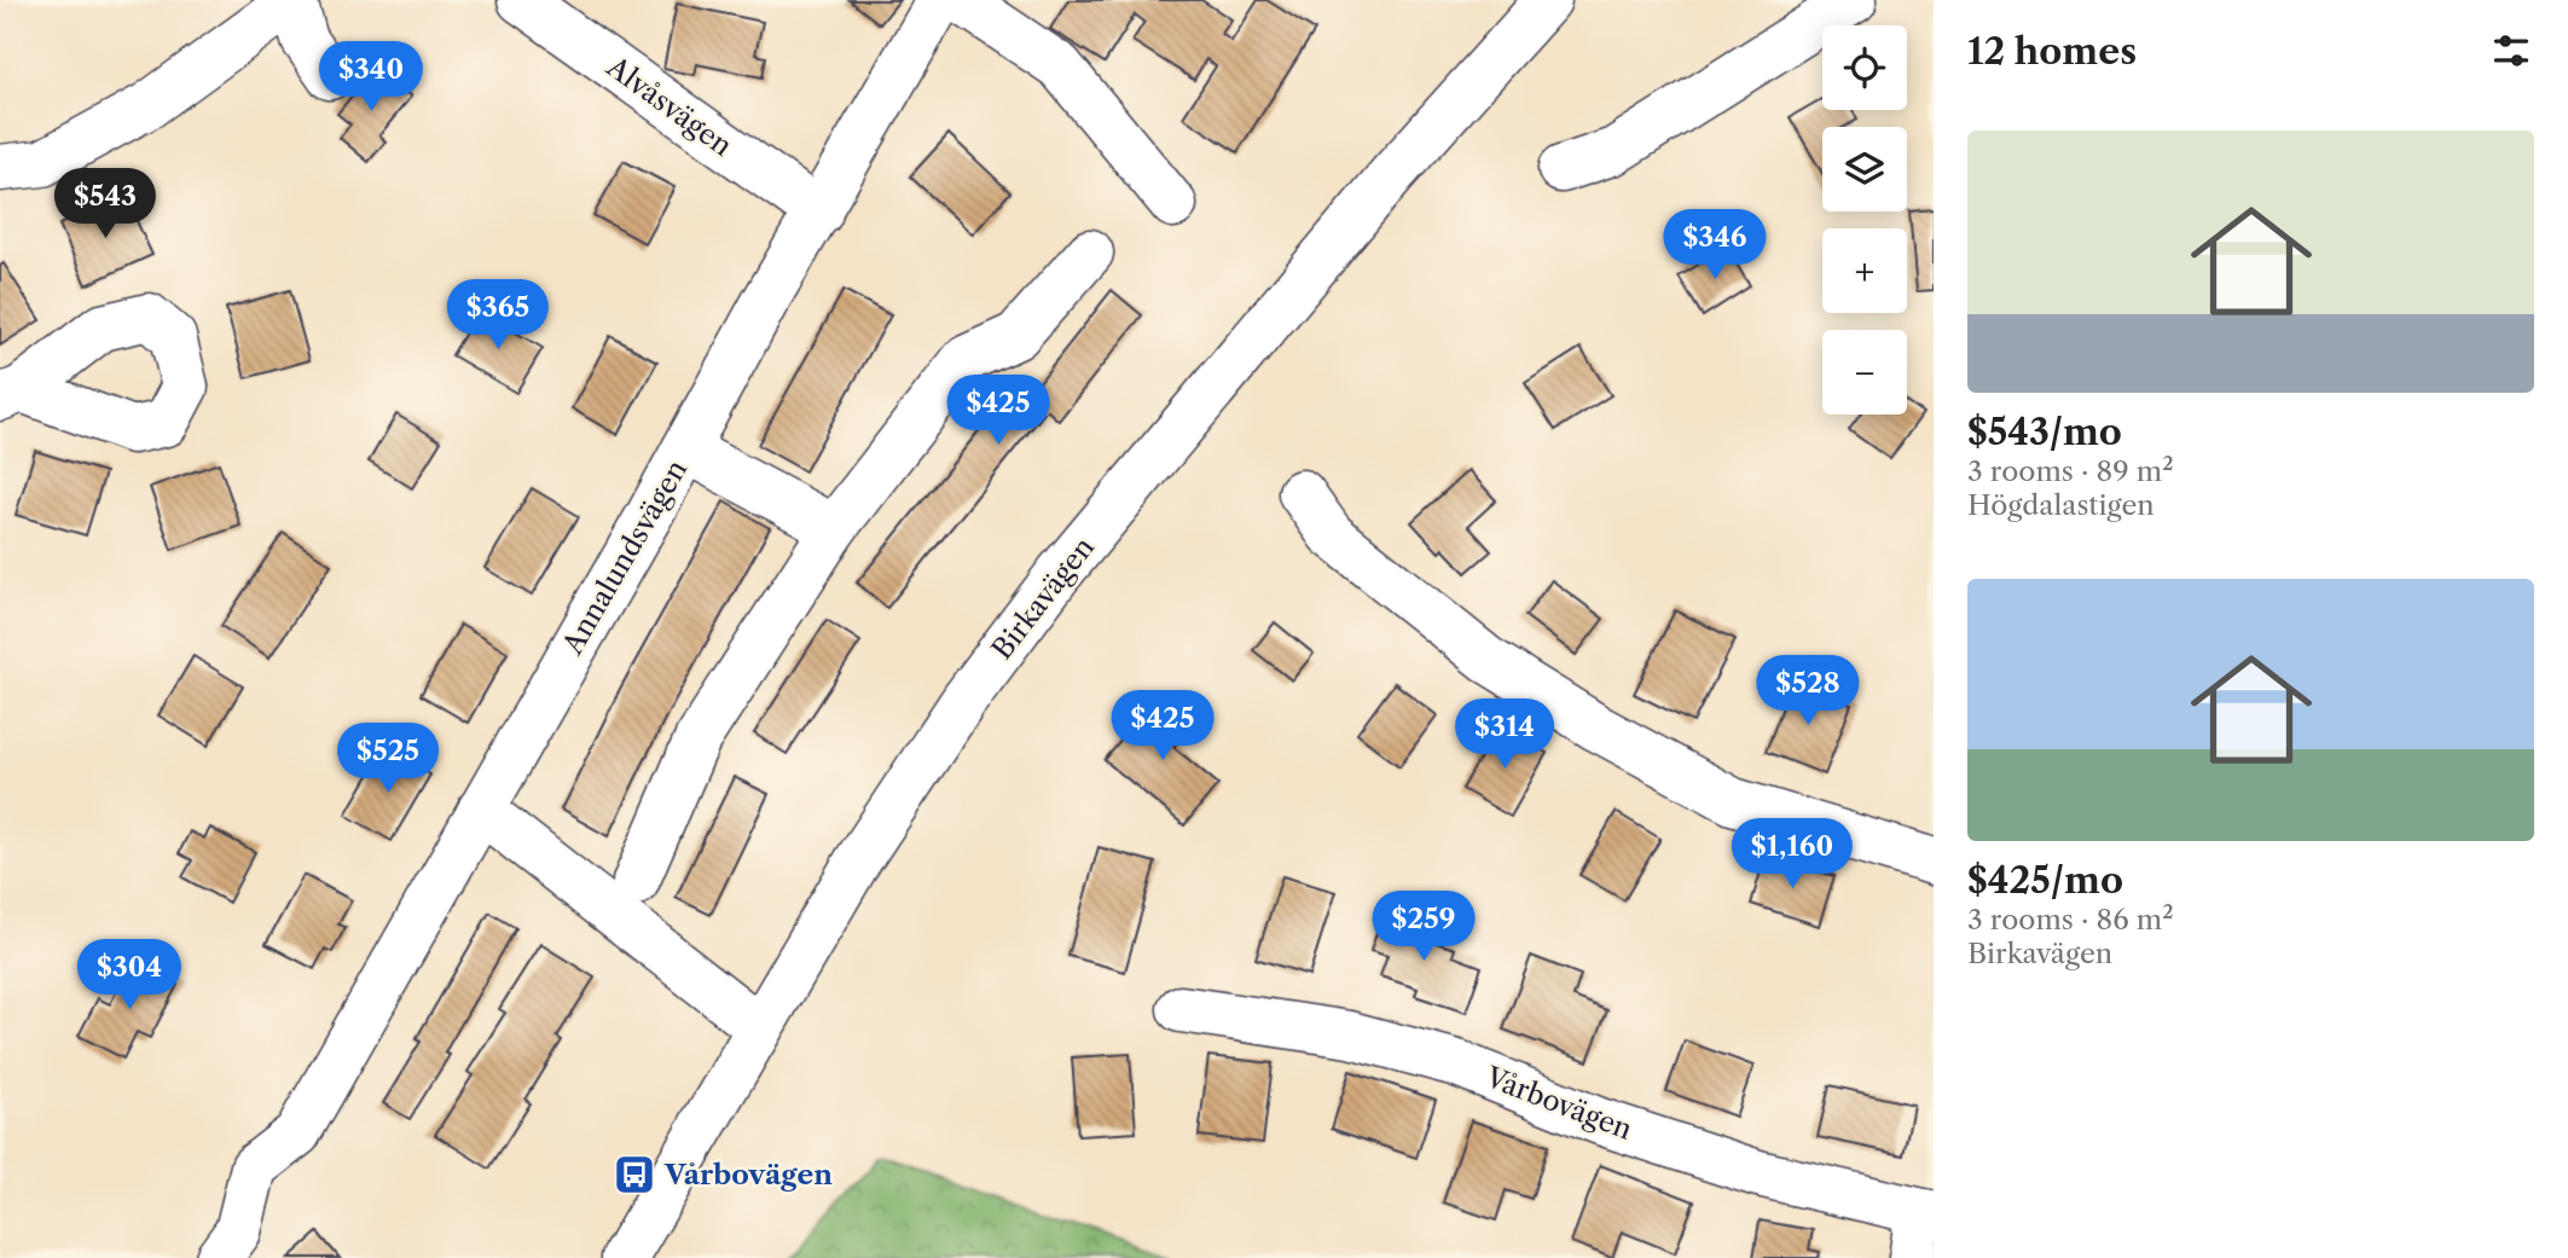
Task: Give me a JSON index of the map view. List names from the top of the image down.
{
  "streets": {
    "street": [
      "Alvåsvägen",
      "Annalundsvägen",
      "Birkavägen",
      "Vårbovägen"
    ]
  },
  "crossings": [
    ["Alvåsvägen", "Annalundsvägen"]
  ],
  "places": {
    "bus stop": ["Vårbovägen"]
  },
  "page": {
    "heading": "12 homes",
    "map_buttons": ["+", "−"],
    "price": [
      "$340",
      "$543",
      "$346",
      "$365",
      "$425",
      "$528",
      "$425",
      "$314",
      "$525",
      "$1,160",
      "$259",
      "$304"
    ],
    "list": [
      {
        "name": "$543/mo",
        "note": "3 rooms · 89 m² · Högdalastigen"
      },
      {
        "name": "$425/mo",
        "note": "3 rooms · 86 m² · Birkavägen"
      }
    ]
  }
}
